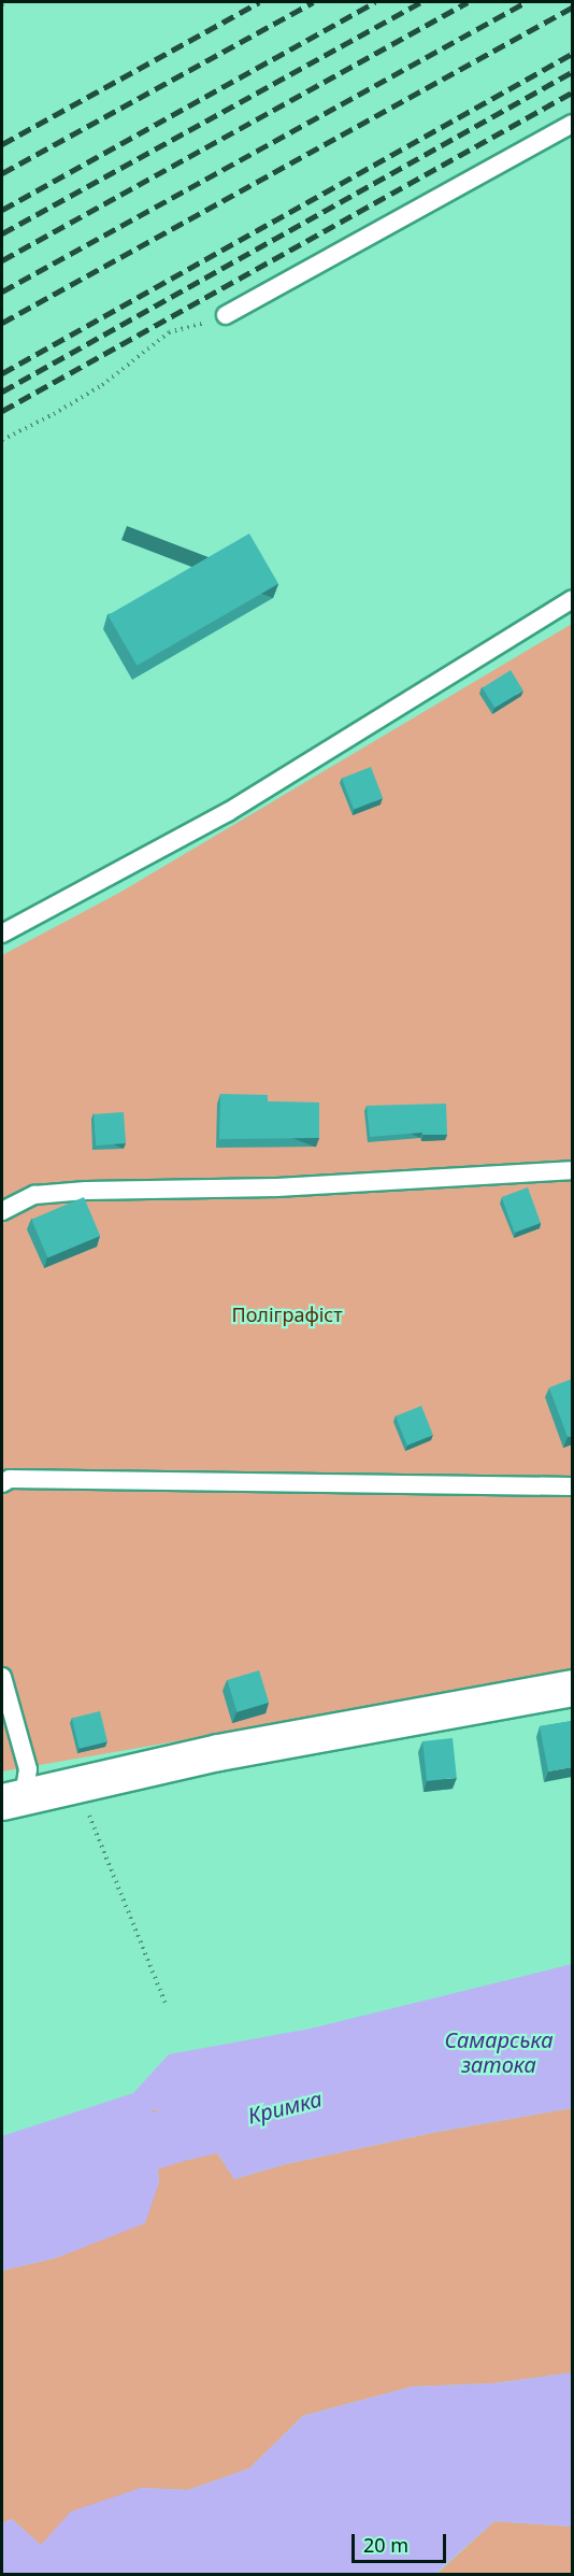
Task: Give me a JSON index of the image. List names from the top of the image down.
{
  "water": ["Самарська затока", "Кримка"],
  "parks": ["Поліграфіст"],
  "scale_bar": "20 m"
}
